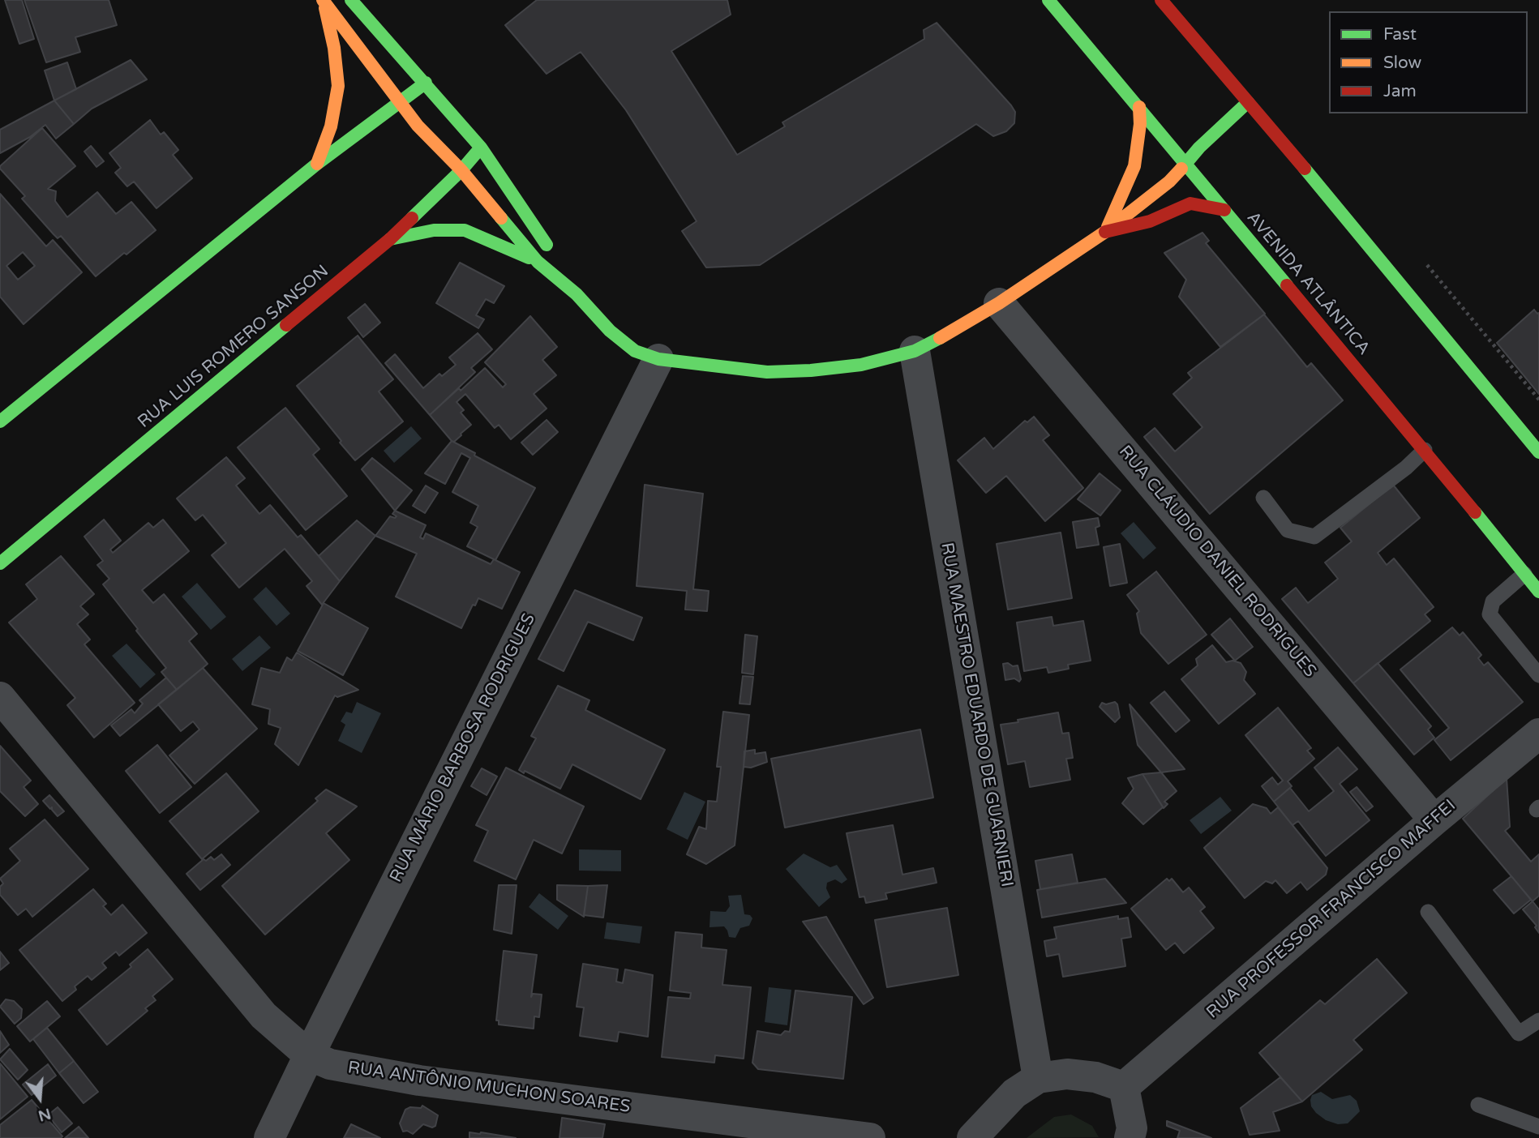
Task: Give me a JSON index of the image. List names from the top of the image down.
{
  "streets": {
    "main road": ["AVENIDA ATLÂNTICA", "RUA LUIS ROMERO SANSON"],
    "street": [
      "RUA CLÁUDIO DANIEL RODRIGUES",
      "RUA MAESTRO EDUARDO DE GUARNIERI",
      "RUA MÁRIO BARBOSA RODRIGUES",
      "RUA PROFESSOR FRANCISCO MAFFEI",
      "RUA ANTÔNIO MUCHON SOARES"
    ]
  },
  "crossings": [
    ["RUA CLÁUDIO DANIEL RODRIGUES", "RUA PROFESSOR FRANCISCO MAFFEI"],
    ["RUA MÁRIO BARBOSA RODRIGUES", "RUA ANTÔNIO MUCHON SOARES"]
  ],
  "legend": ["Fast", "Slow", "Jam"],
  "north": "bottom"
}
